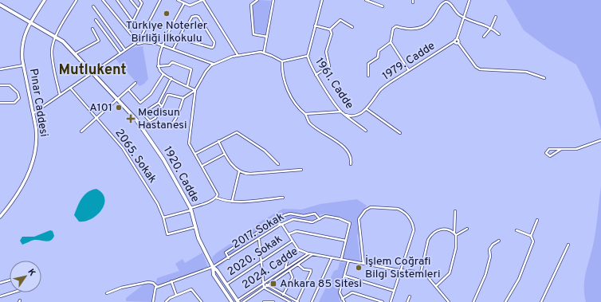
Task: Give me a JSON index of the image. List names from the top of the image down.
{
  "streets": {
    "main road": ["1920. Cadde"],
    "street": [
      "1979. Cadde",
      "1961. Cadde",
      "Pınar Caddesi",
      "2065. Sokak",
      "2017. Sokak",
      "2020. Sokak",
      "2024. Cadde"
    ]
  },
  "crossings": [
    ["Pınar Caddesi", "1920. Cadde"],
    ["2065. Sokak", "1920. Cadde"],
    ["1920. Cadde", "2017. Sokak"],
    ["1920. Cadde", "2020. Sokak"],
    ["1920. Cadde", "2024. Cadde"],
    ["2017. Sokak", "2024. Cadde"]
  ],
  "districts": ["Mutlukent"],
  "places": {
    "other": ["Türkiye Noterler Birliği İlkokulu", "A101", "İşlem Coğrafi Bilgi Sistemleri"],
    "health": ["Medisun Hastanesi"],
    "transit": ["Ankara 85 Sitesi"]
  },
  "north": "top right"
}
